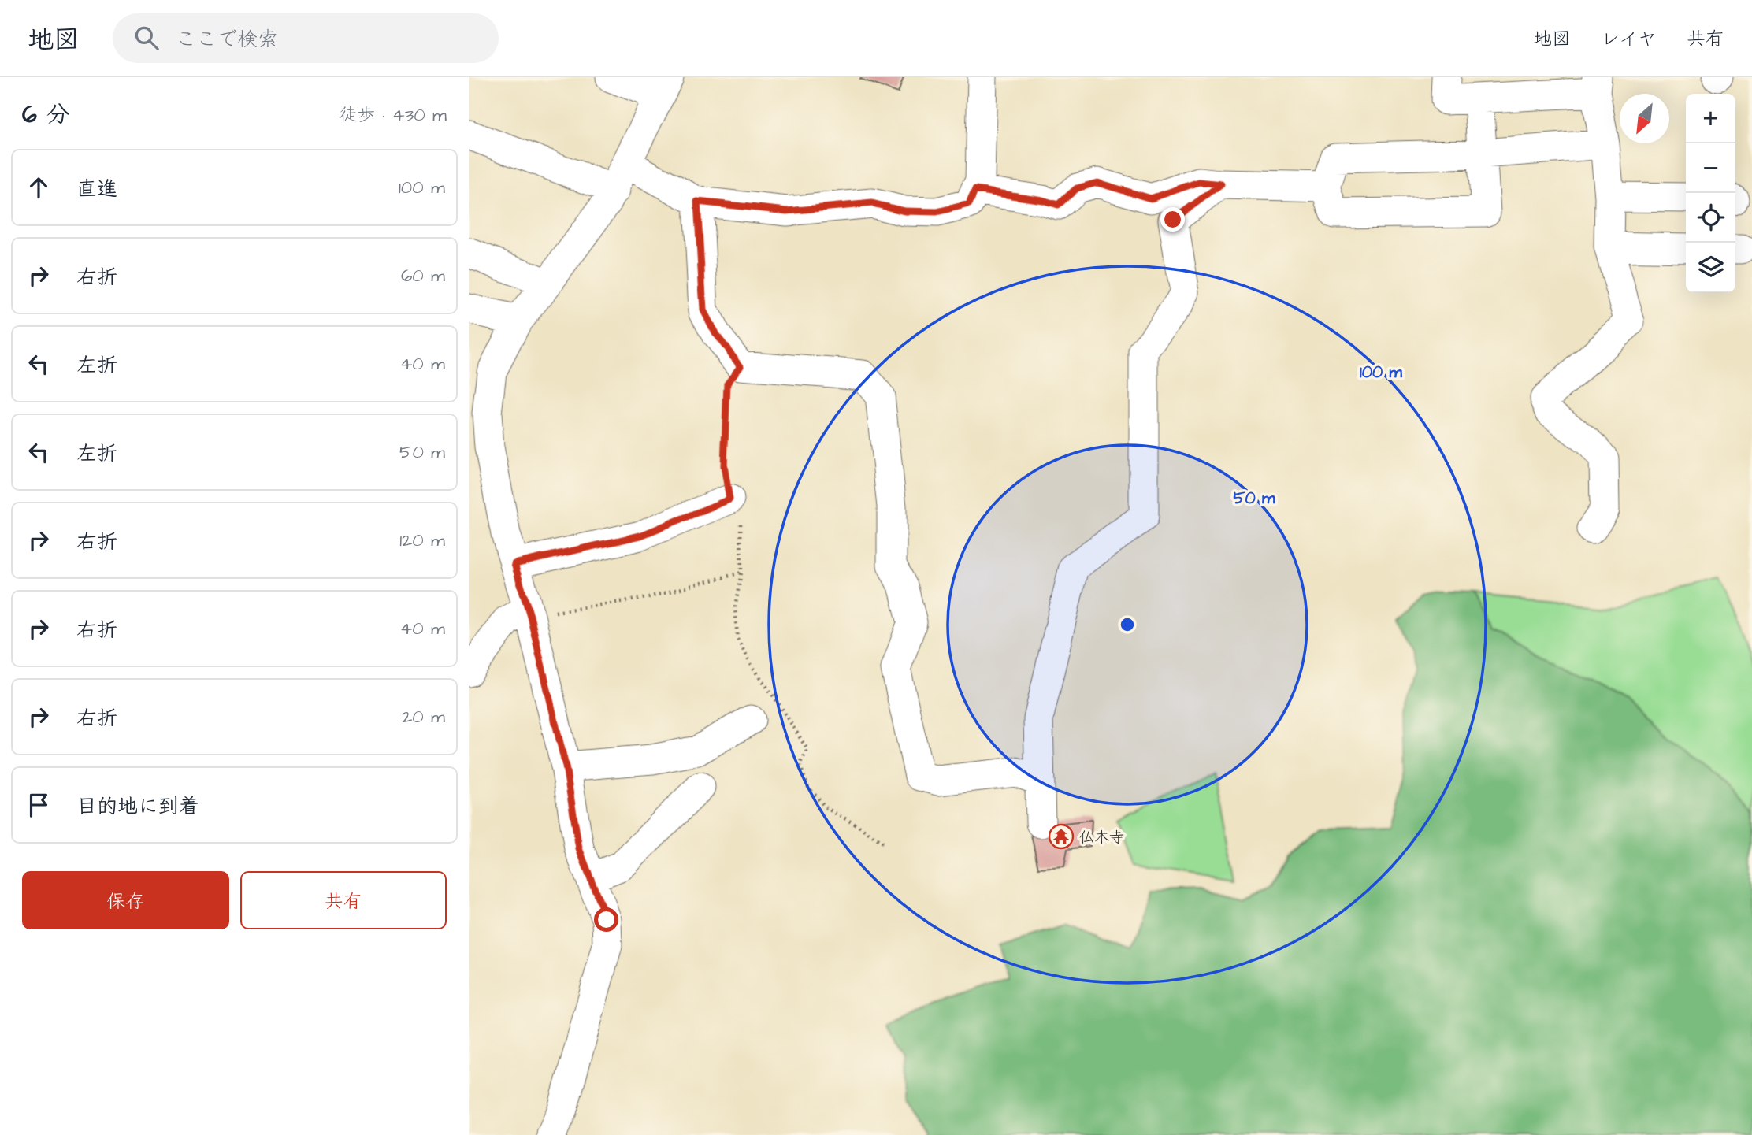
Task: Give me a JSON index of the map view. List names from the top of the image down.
{
  "places": {
    "temple": ["仏木寺"]
  },
  "north": "bottom left",
  "page": {
    "header": "地図",
    "search": "ここで検索",
    "nav": ["地図", "レイヤ", "共有"],
    "heading": ["6 分", "徒歩 · 430 m"],
    "map_buttons": ["+", "−"],
    "list": [
      ["直進", "100 m"],
      ["右折", "60 m"],
      ["左折", "40 m"],
      ["左折", "50 m"],
      ["右折", "120 m"],
      ["右折", "40 m"],
      ["右折", "20 m"],
      "目的地に到着"
    ],
    "buttons": ["保存", "共有"]
  },
  "rings": ["100 m", "50 m"]
}
